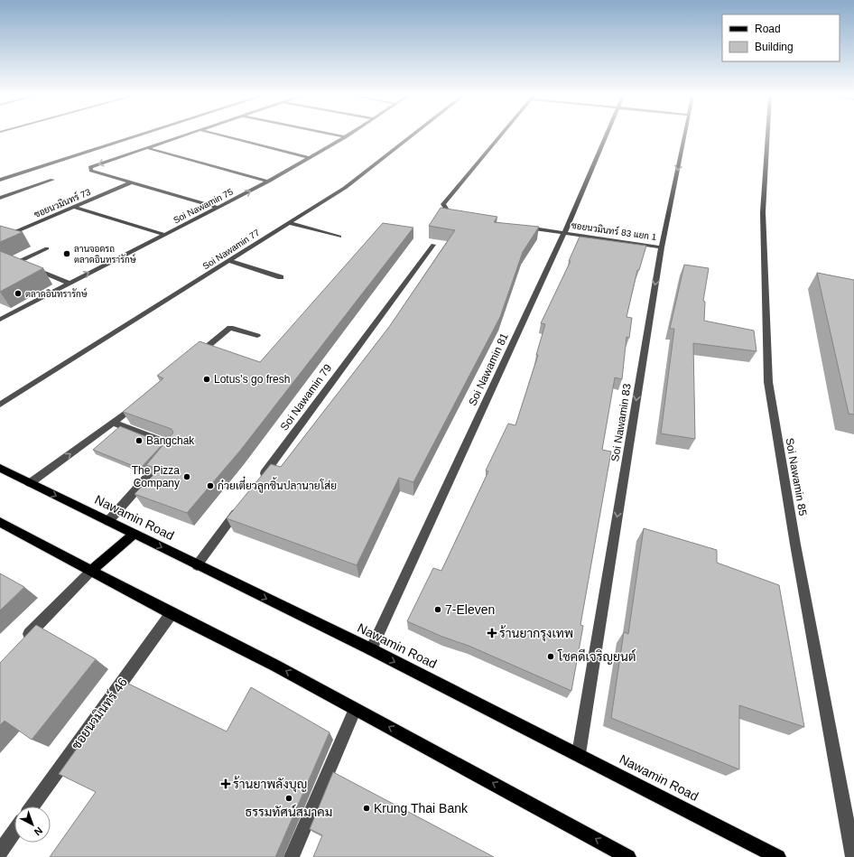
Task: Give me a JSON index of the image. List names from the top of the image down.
{
  "streets": {
    "main road": ["Nawamin Road"],
    "street": [
      "ซอยนวมินทร์ 73",
      "Soi Nawamin 75",
      "ซอยนวมินทร์ 83 แยก 1",
      "Soi Nawamin 77",
      "Soi Nawamin 81",
      "Soi Nawamin 79",
      "Soi Nawamin 83",
      "Soi Nawamin 85",
      "ซอยนวมินทร์ 46"
    ]
  },
  "crossings": [
    ["ซอยนวมินทร์ 83 แยก 1", "Soi Nawamin 81"],
    ["ซอยนวมินทร์ 83 แยก 1", "Soi Nawamin 83"],
    ["Soi Nawamin 81", "Nawamin Road"],
    ["Soi Nawamin 83", "Nawamin Road"]
  ],
  "one_way": ["Soi Nawamin 75", "Soi Nawamin 83"],
  "places": {
    "other": [
      "ลานจอดรถ ตลาดอินทรารักษ์",
      "ตลาดอินทรารักษ์",
      "Lotus's go fresh",
      "Bangchak",
      "The Pizza Company",
      "ก๋วยเตี๋ยวลูกชิ้นปลานายโส่ย",
      "7-Eleven",
      "โชคดีเจริญยนต์",
      "ธรรมทัศน์สมาคม",
      "Krung Thai Bank"
    ],
    "health": ["ร้านยากรุงเทพ", "ร้านยาพลังบุญ"]
  },
  "legend": ["Road", "Building"],
  "north": "bottom right"
}
